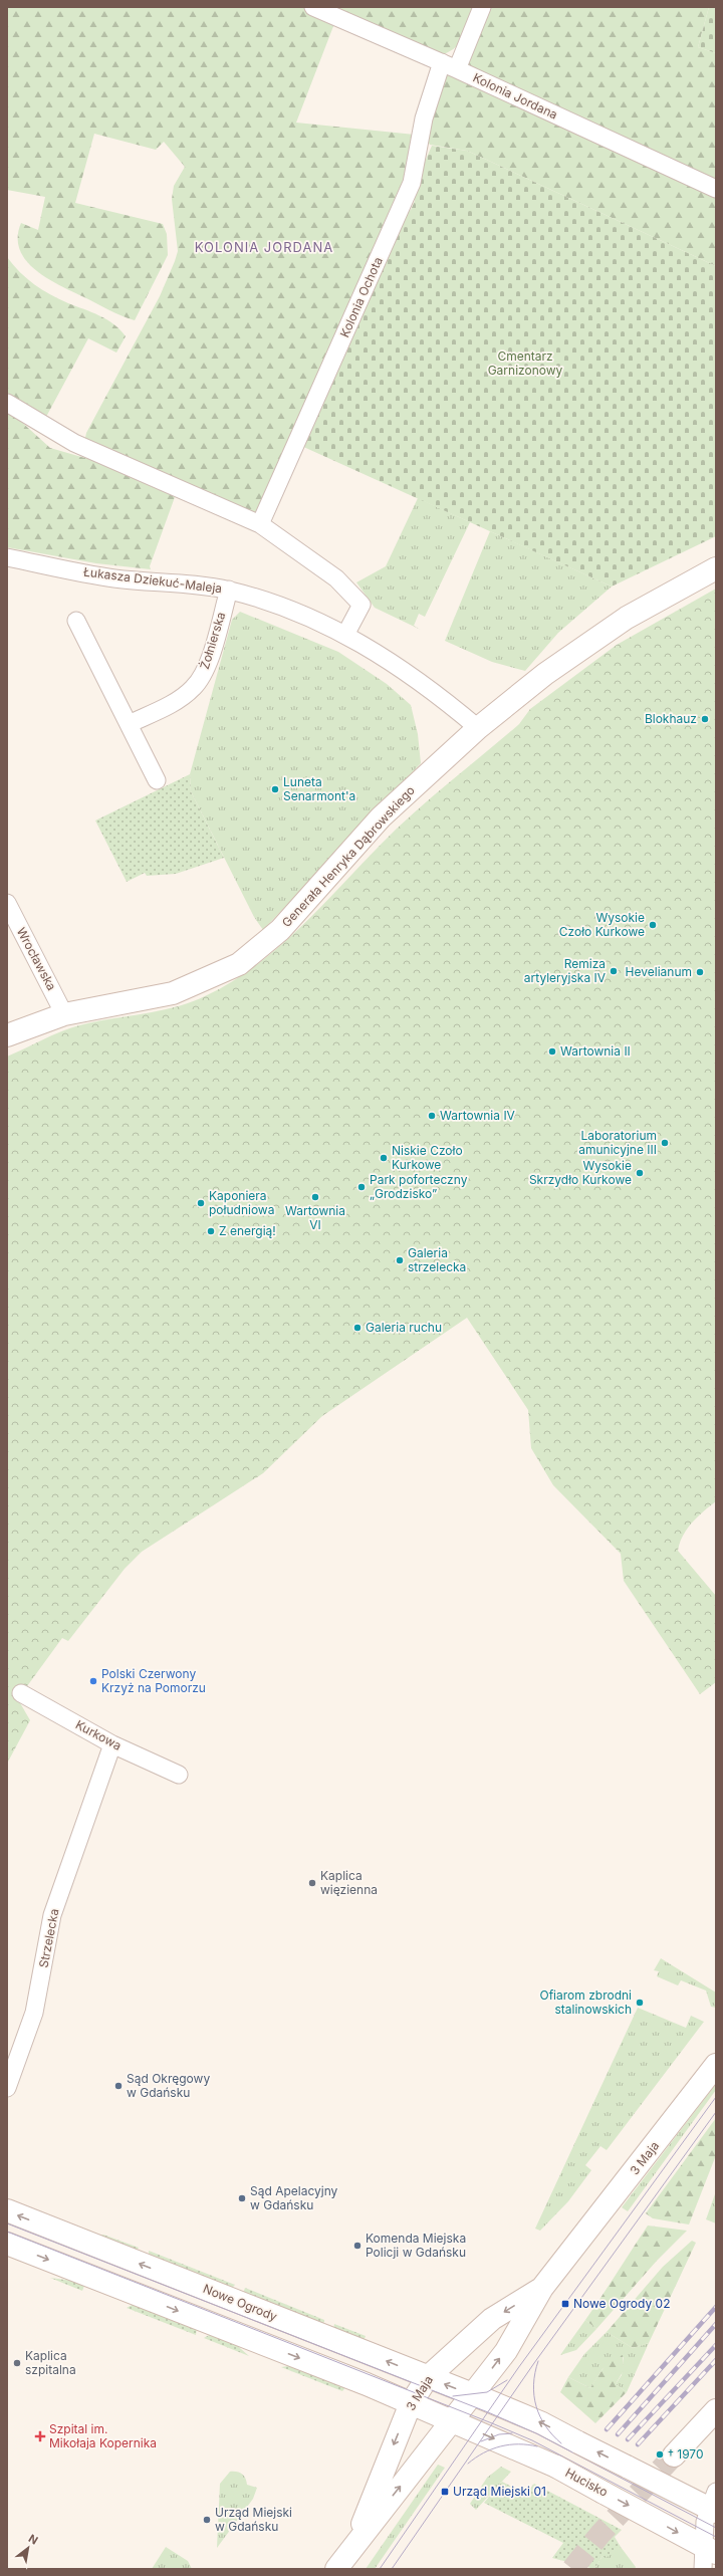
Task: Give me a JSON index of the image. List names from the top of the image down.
{
  "streets": {
    "main road": [
      "Generała Henryka Dąbrowskiego",
      "3 Maja",
      "Nowe Ogrody",
      "Hucisko"
    ],
    "street": [
      "Kolonia Jordana",
      "Kolonia Ochota",
      "Łukasza Dziekuć-Maleja",
      "Żołnierska",
      "Wrocławska",
      "Kurkowa",
      "Strzelecka"
    ]
  },
  "crossings": [
    ["Kolonia Jordana", "Kolonia Ochota"],
    ["Łukasza Dziekuć-Maleja", "Żołnierska"],
    ["Łukasza Dziekuć-Maleja", "Generała Henryka Dąbrowskiego"],
    ["Generała Henryka Dąbrowskiego", "Wrocławska"],
    ["Kurkowa", "Strzelecka"],
    ["3 Maja", "Nowe Ogrody"],
    ["3 Maja", "Hucisko"]
  ],
  "districts": ["KOLONIA JORDANA"],
  "parks": ["Cmentarz Garnizonowy"],
  "places": {
    "other": [
      "Blokhauz",
      "Luneta Senarmont'a",
      "Wysokie Czoło Kurkowe",
      "Remiza artyleryjska IV",
      "Hevelianum",
      "Wartownia II",
      "Wartownia IV",
      "Laboratorium amunicyjne III",
      "Niskie Czoło Kurkowe",
      "Wysokie Skrzydło Kurkowe",
      "Park poforteczny „Grodzisko”",
      "Wartownia VI",
      "Kaponiera południowa",
      "Z energią!",
      "Galeria strzelecka",
      "Galeria ruchu",
      "Polski Czerwony Krzyż na Pomorzu",
      "Kaplica więzienna",
      "Ofiarom zbrodni stalinowskich",
      "Sąd Okręgowy w Gdańsku",
      "Sąd Apelacyjny w Gdańsku",
      "Komenda Miejska Policji w Gdańsku",
      "Kaplica szpitalna",
      "† 1970",
      "Urząd Miejski w Gdańsku"
    ],
    "transit": ["Nowe Ogrody 02", "Urząd Miejski 01"],
    "health": ["Szpital im. Mikołaja Kopernika"]
  },
  "north": "top right"
}
